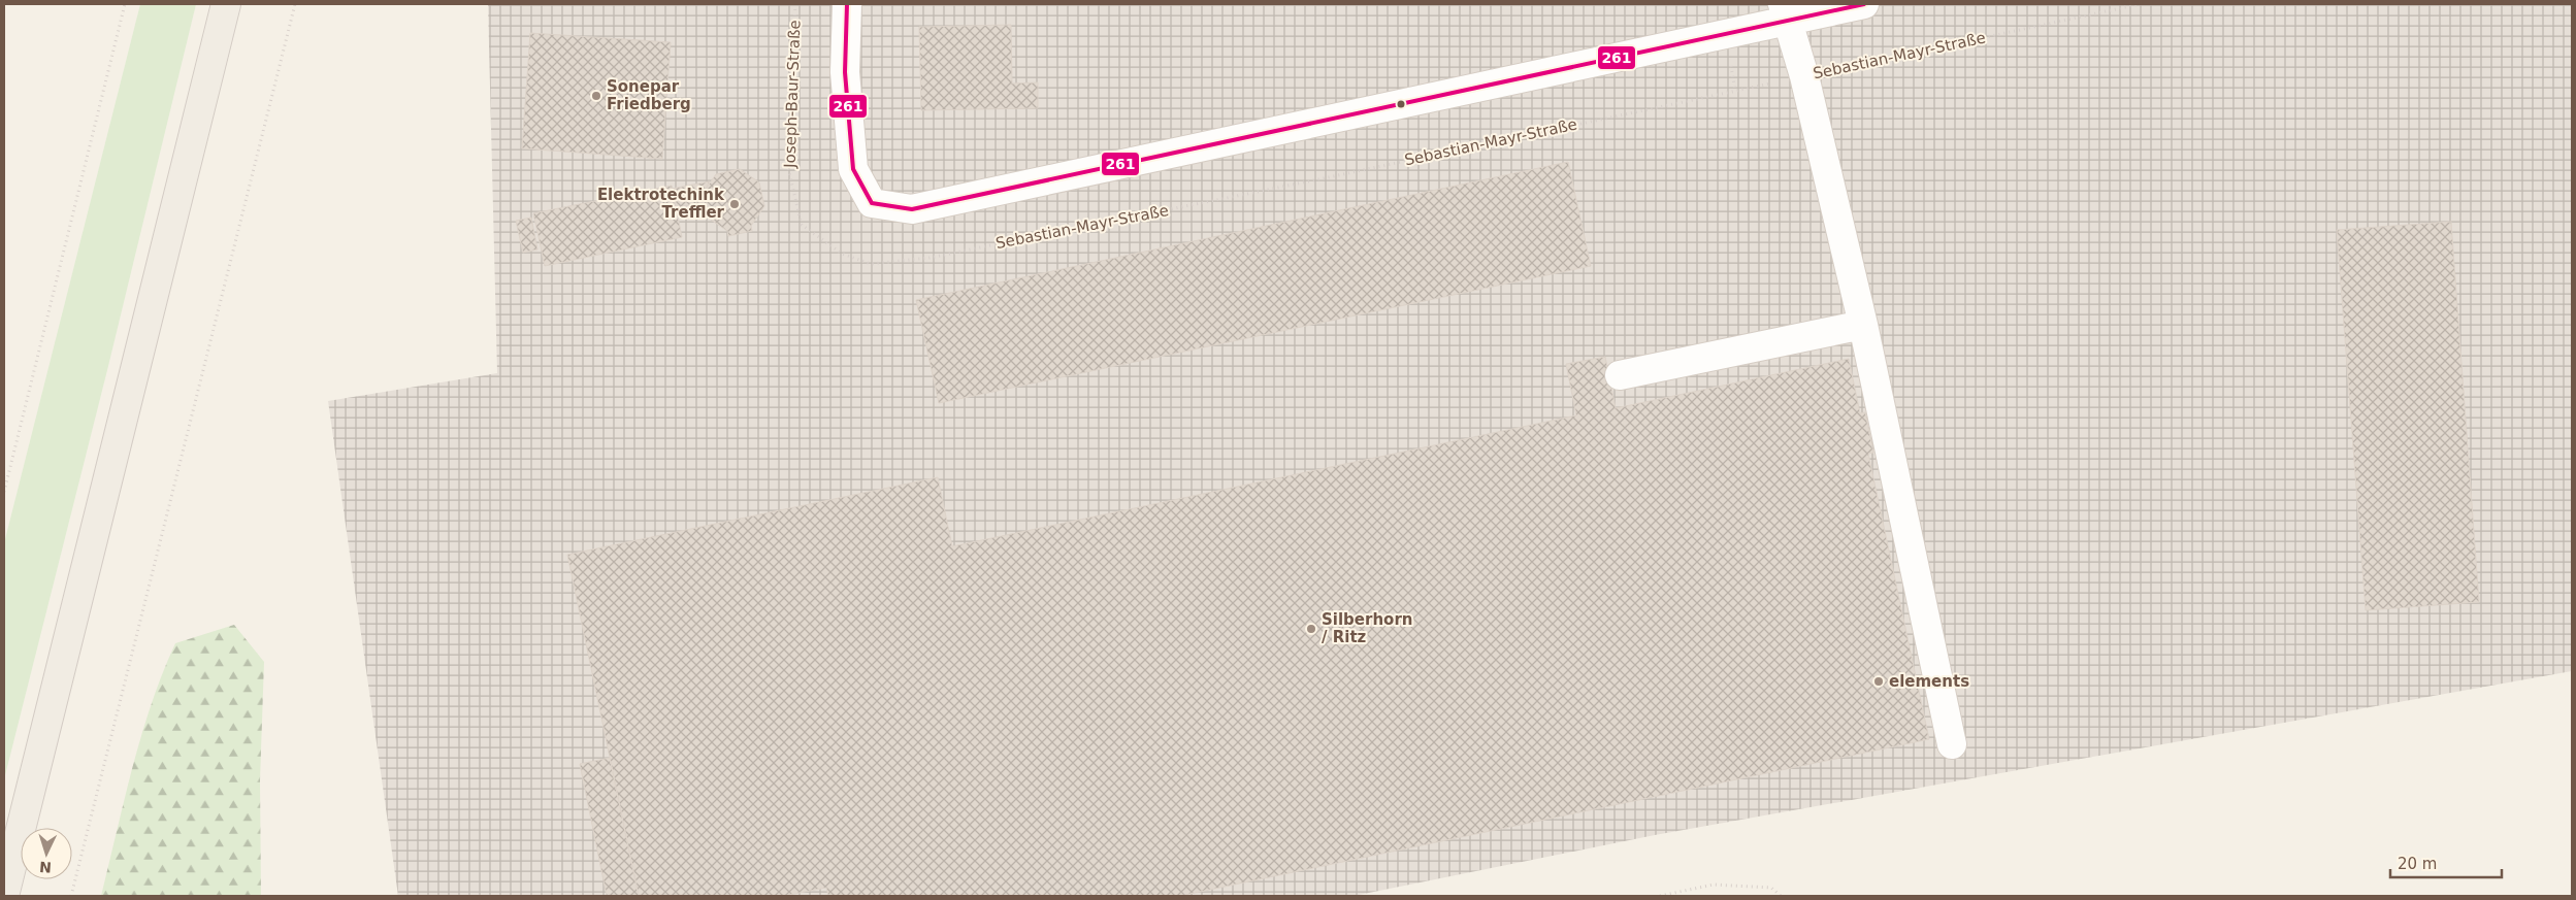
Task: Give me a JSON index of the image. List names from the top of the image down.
{
  "streets": {
    "path": ["Sebastian-Mayr-Straße", "Joseph-Baur-Straße"]
  },
  "crossings": [
    ["Sebastian-Mayr-Straße", "Joseph-Baur-Straße"]
  ],
  "places": [
    "Sonepar Friedberg",
    "Elektrotechink Treffler",
    "Silberhorn / Ritz",
    "elements"
  ],
  "lines": ["transit line 261"],
  "scale_bar": "20 m",
  "north": "bottom"
}
